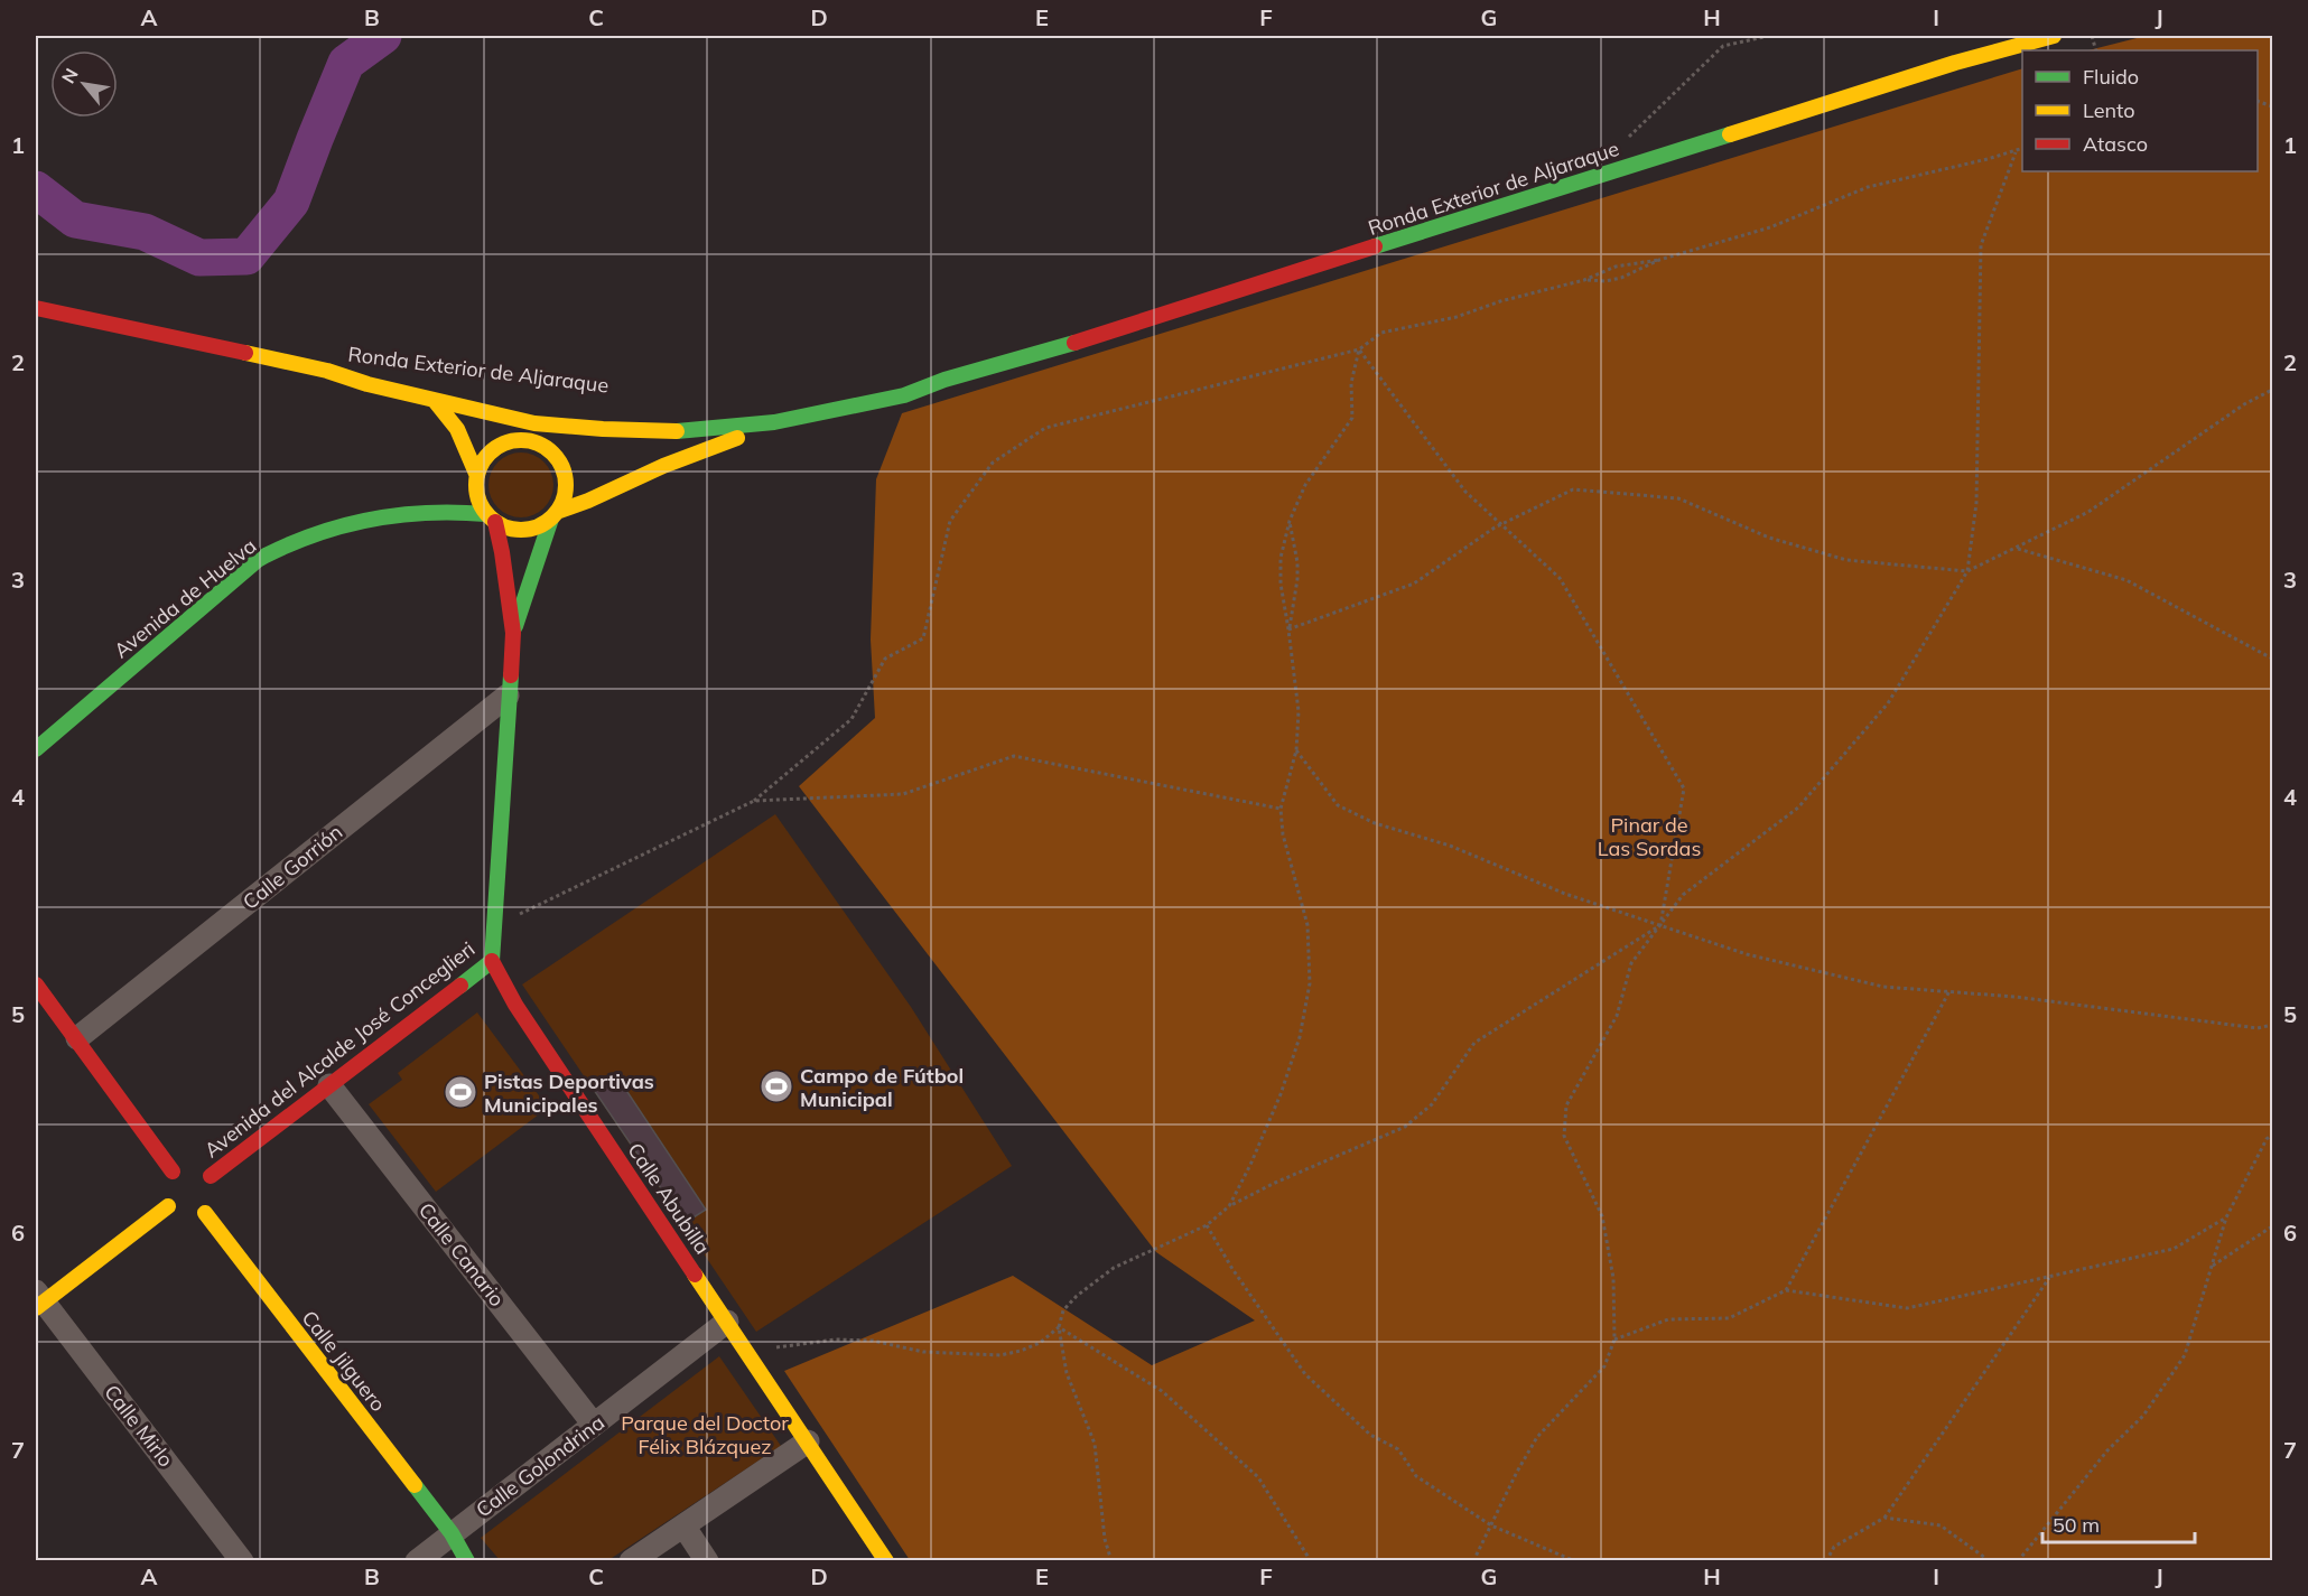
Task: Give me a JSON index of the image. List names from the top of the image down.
{
  "streets": {
    "street": [
      "Ronda Exterior de Aljaraque",
      "Avenida de Huelva",
      "Calle Gorrión",
      "Avenida del Alcalde José Conceglieri",
      "Calle Abubilla",
      "Calle Canario",
      "Calle Jilguero",
      "Calle Mirlo",
      "Calle Golondrina"
    ]
  },
  "crossings": [
    ["Avenida de Huelva", "Avenida del Alcalde José Conceglieri"],
    ["Calle Gorrión", "Avenida del Alcalde José Conceglieri"],
    ["Avenida del Alcalde José Conceglieri", "Calle Abubilla"],
    ["Avenida del Alcalde José Conceglieri", "Calle Canario"],
    ["Avenida del Alcalde José Conceglieri", "Calle Jilguero"],
    ["Calle Abubilla", "Calle Golondrina"],
    ["Calle Canario", "Calle Golondrina"],
    ["Calle Jilguero", "Calle Golondrina"]
  ],
  "parks": ["Pinar de Las Sordas", "Parque del Doctor Félix Blázquez"],
  "places": {
    "sports": ["Campo de Fútbol Municipal", "Pistas Deportivas Municipales"]
  },
  "legend": ["Fluido", "Lento", "Atasco"],
  "scale_bar": "50 m",
  "north": "top left",
  "grid": {
    "columns": [
      "A",
      "B",
      "C",
      "D",
      "E",
      "F",
      "G",
      "H",
      "I",
      "J"
    ],
    "rows": [
      "1",
      "2",
      "3",
      "4",
      "5",
      "6",
      "7"
    ]
  }
}
